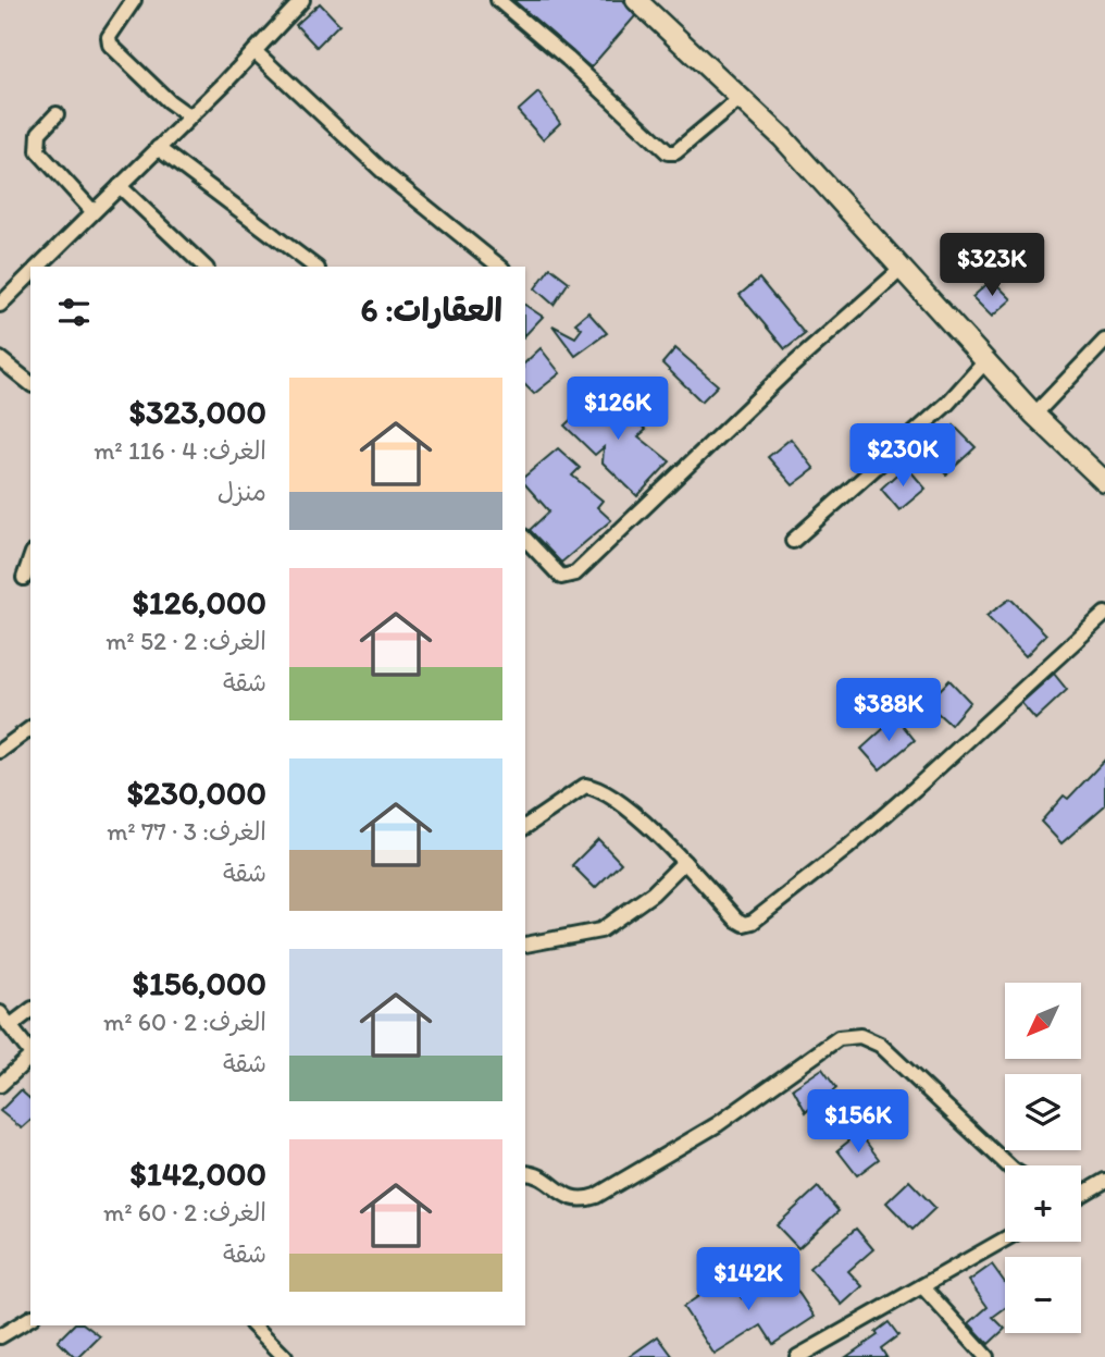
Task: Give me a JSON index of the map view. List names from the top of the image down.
{
  "north": "bottom left",
  "page": {
    "price": [
      "$323K",
      "$126K",
      "$230K",
      "$388K",
      "$156K",
      "$142K"
    ],
    "heading": "العقارات: 6",
    "list": [
      {
        "name": "$323,000",
        "note": "الغرف: 4 · 116 m² · منزل"
      },
      {
        "name": "$126,000",
        "note": "الغرف: 2 · 52 m² · شقة"
      },
      {
        "name": "$230,000",
        "note": "الغرف: 3 · 77 m² · شقة"
      },
      {
        "name": "$156,000",
        "note": "الغرف: 2 · 60 m² · شقة"
      },
      {
        "name": "$142,000",
        "note": "الغرف: 2 · 60 m² · شقة"
      }
    ],
    "map_buttons": ["+", "−"]
  }
}
